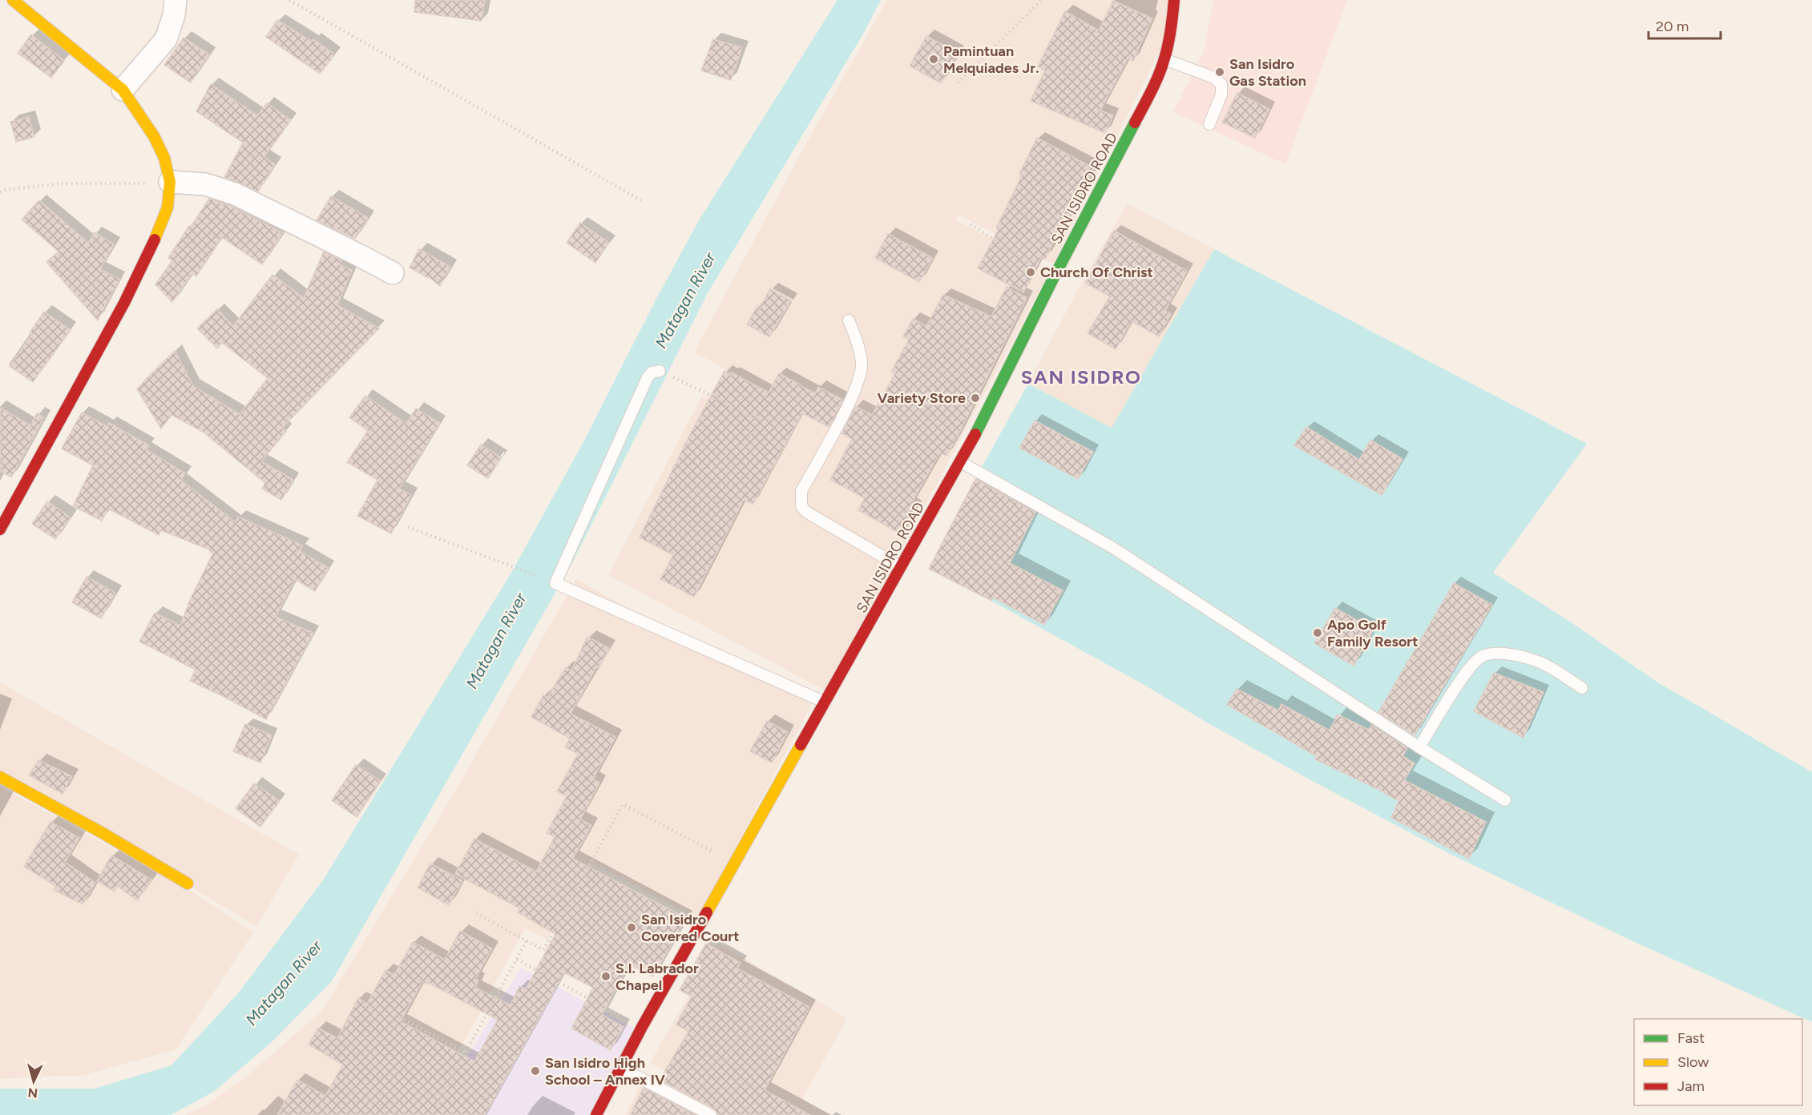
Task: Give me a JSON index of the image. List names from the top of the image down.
{
  "streets": {
    "street": ["SAN ISIDRO ROAD"]
  },
  "districts": ["SAN ISIDRO"],
  "water": ["Matagan River"],
  "places": [
    "Pamintuan Melquiades Jr.",
    "San Isidro Gas Station",
    "Church Of Christ",
    "Variety Store",
    "Apo Golf Family Resort",
    "San Isidro Covered Court",
    "S.I. Labrador Chapel",
    "San Isidro High School – Annex IV"
  ],
  "legend": ["Fast", "Slow", "Jam"],
  "scale_bar": "20 m",
  "north": "bottom"
}
